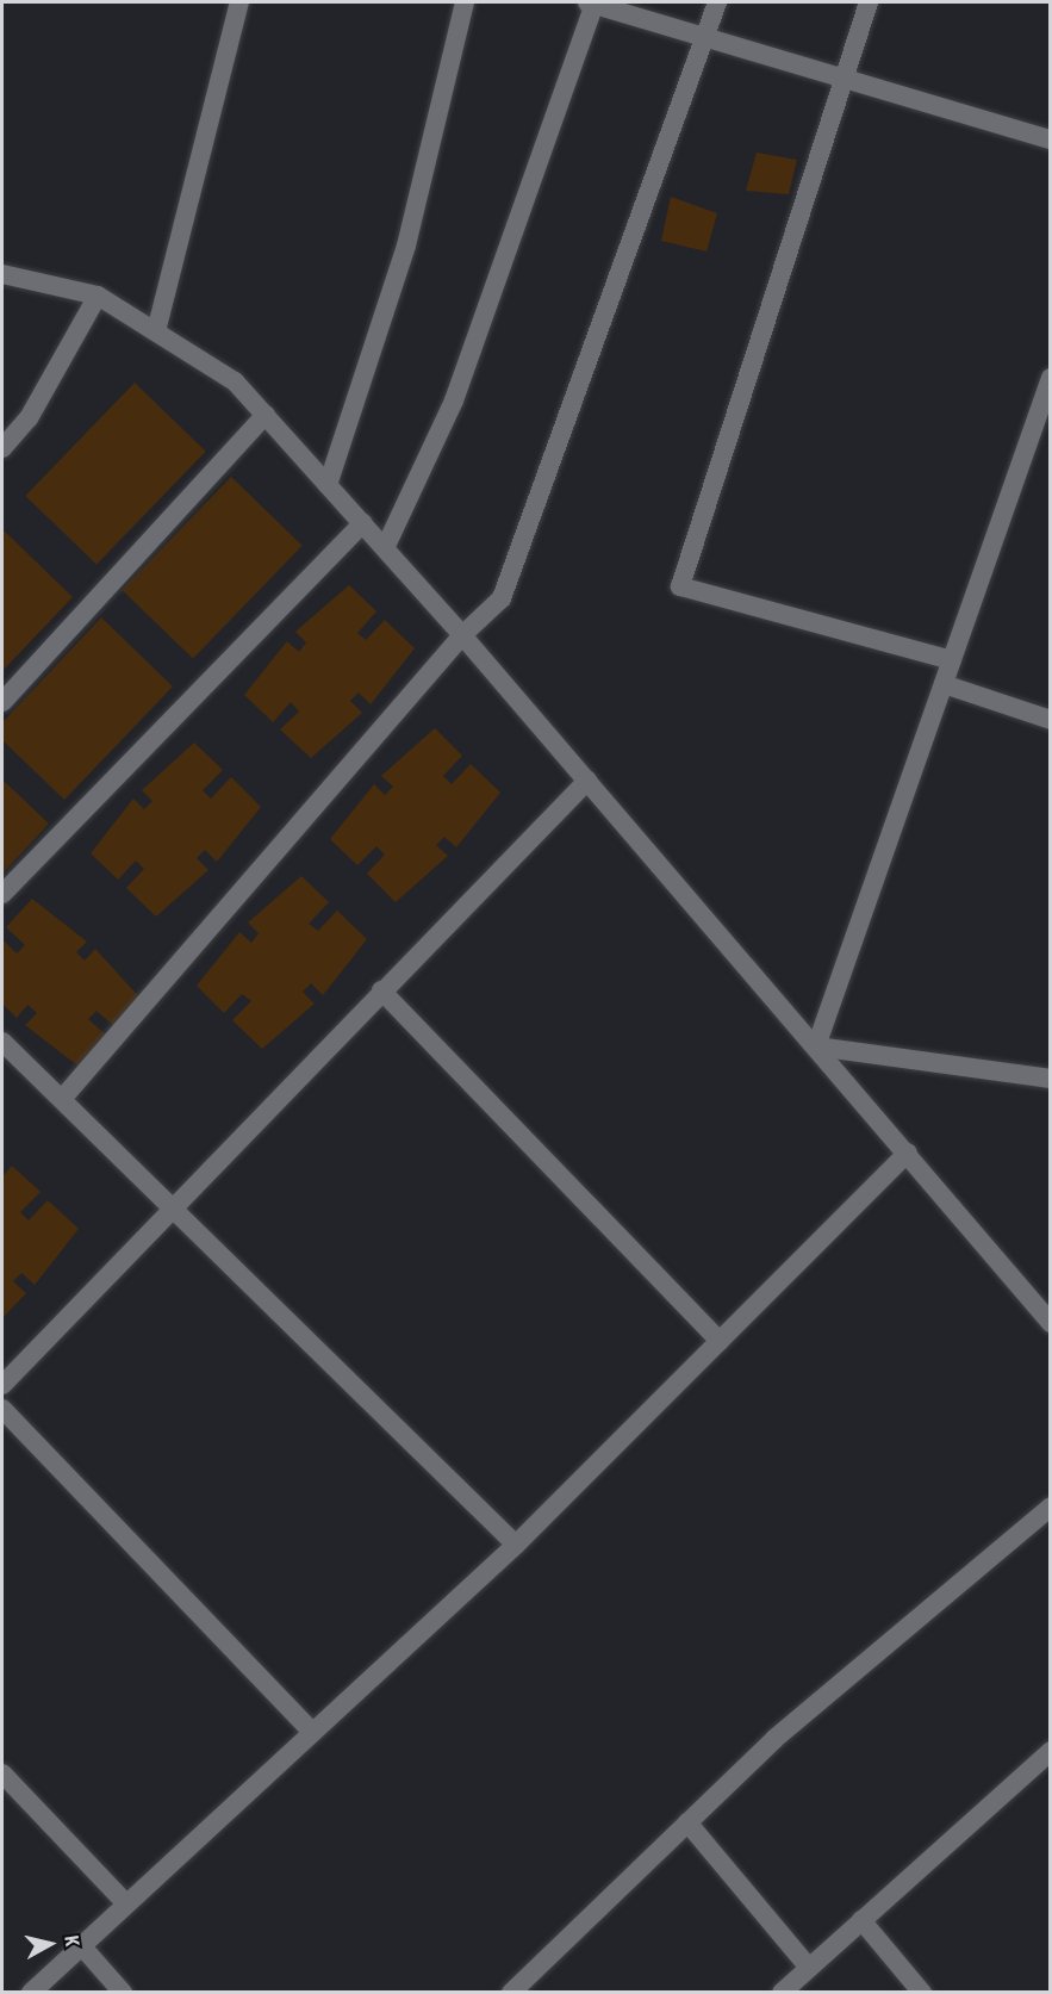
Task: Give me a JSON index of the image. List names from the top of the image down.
{
  "north": "right"
}
